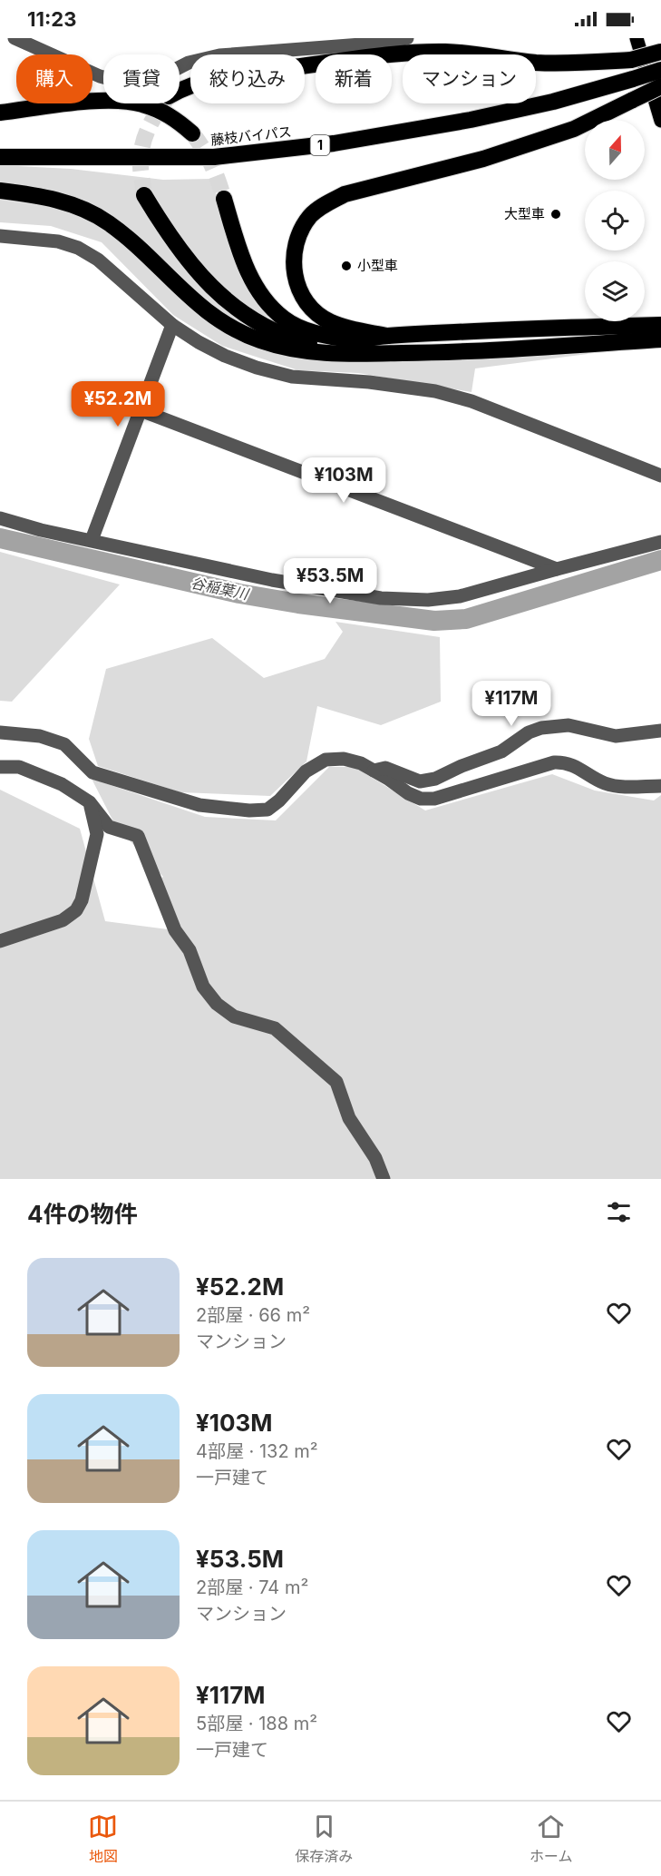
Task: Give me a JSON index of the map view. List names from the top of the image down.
{
  "streets": {
    "highway": ["藤枝バイパス", "1"]
  },
  "water": ["谷稲葉川"],
  "places": ["大型車", "小型車"],
  "north": "top",
  "page": {
    "status": "11:23",
    "chip": [
      "購入",
      "賃貸",
      "絞り込み",
      "新着",
      "マンション"
    ],
    "price": [
      "¥52.2M",
      "¥103M",
      "¥53.5M",
      "¥117M"
    ],
    "heading": "4件の物件",
    "list": [
      {
        "name": "¥52.2M",
        "note": "2部屋 · 66 m² · マンション"
      },
      {
        "name": "¥103M",
        "note": "4部屋 · 132 m² · 一戸建て"
      },
      {
        "name": "¥53.5M",
        "note": "2部屋 · 74 m² · マンション"
      },
      {
        "name": "¥117M",
        "note": "5部屋 · 188 m² · 一戸建て"
      }
    ],
    "tabs": ["地図", "保存済み", "ホーム"]
  }
}
